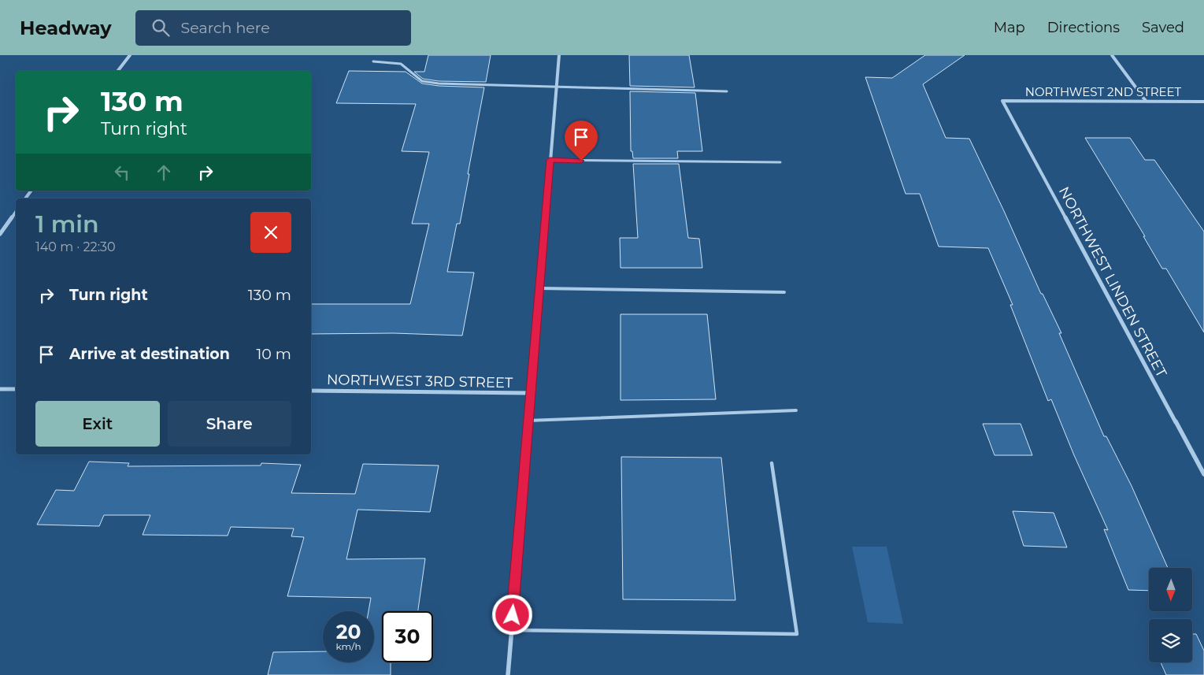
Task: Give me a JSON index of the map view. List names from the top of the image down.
{
  "streets": {
    "street": ["NORTHWEST 2ND STREET", "NORTHWEST LINDEN STREET", "NORTHWEST 3RD STREET"]
  },
  "crossings": [
    ["NORTHWEST 2ND STREET", "NORTHWEST LINDEN STREET"]
  ],
  "north": "bottom",
  "page": {
    "header": "Headway",
    "search": "Search here",
    "nav": ["Map", "Directions", "Saved"],
    "turn": ["130 m", "Turn right"],
    "heading": ["1 min", "140 m · 22:30"],
    "list": [
      {
        "name": "Turn right",
        "value": "130 m"
      },
      {
        "name": "Arrive at destination",
        "value": "10 m"
      }
    ],
    "buttons": ["Exit", "Share"],
    "speed": "20 km/h",
    "limit": "30"
  }
}
